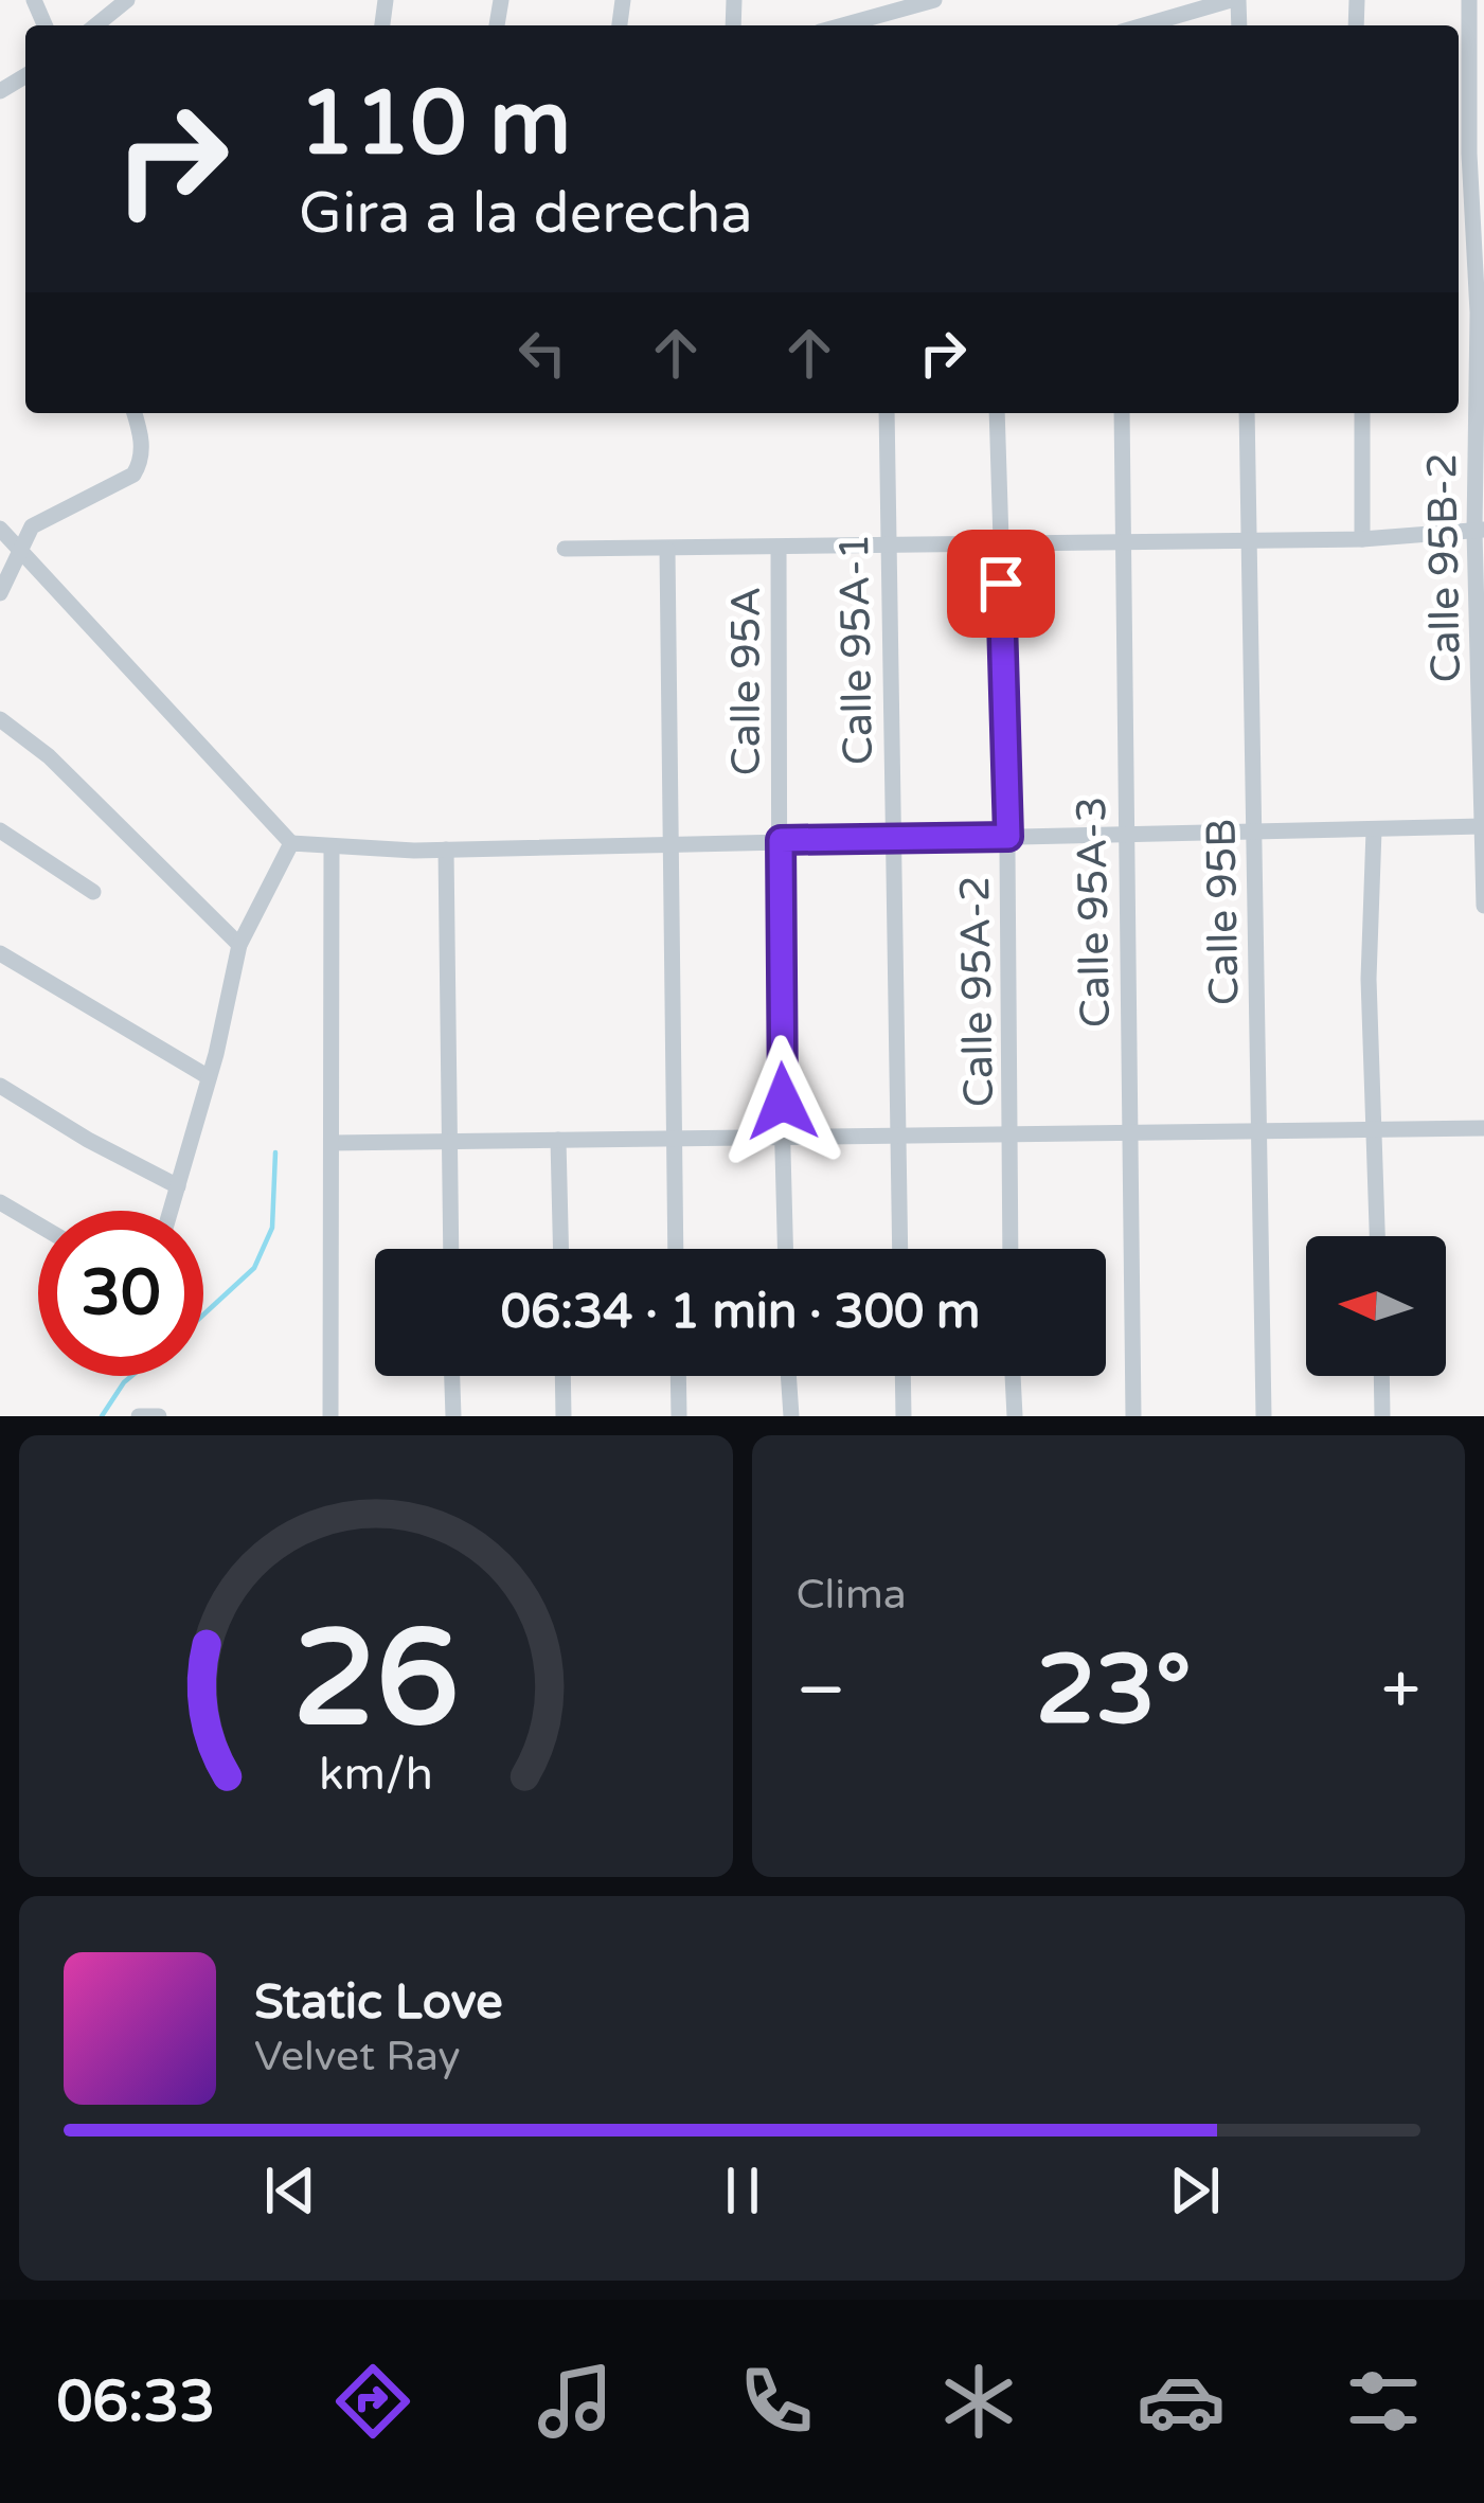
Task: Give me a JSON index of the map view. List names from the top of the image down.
{
  "streets": {
    "street": [
      "Calle 95B-2",
      "Calle 95A-1",
      "Calle 95A",
      "Calle 95A-3",
      "Calle 95B",
      "Calle 95A-2"
    ]
  },
  "north": "left",
  "page": {
    "turn": ["110 m", "Gira a la derecha"],
    "limit": "30",
    "trip": "06:34 · 1 min · 300 m",
    "tile": "Clima",
    "heat": ["−", "23°", "+"],
    "song": ["Static Love", "Velvet Ray"],
    "tabs": "06:33",
    "gauge": ["26", "km/h"]
  }
}
